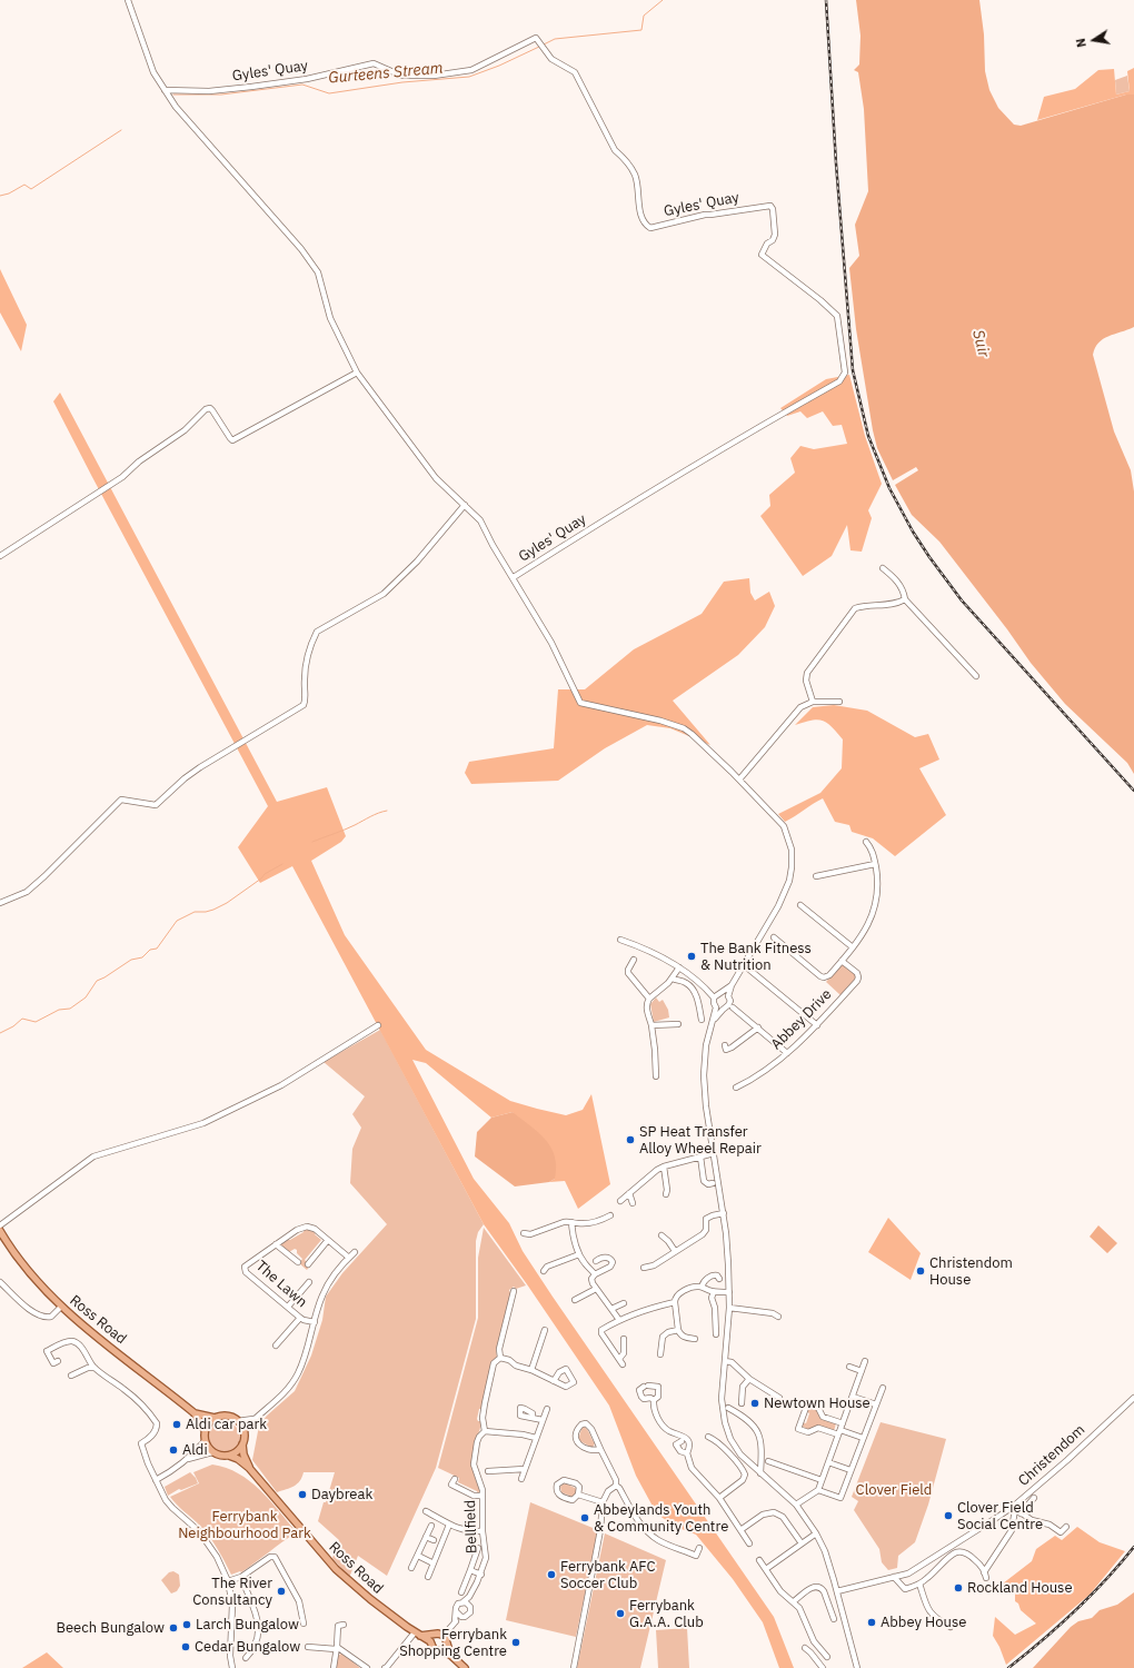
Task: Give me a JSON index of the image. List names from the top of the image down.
{
  "streets": {
    "main road": ["Ross Road"],
    "street": [
      "Gyles' Quay",
      "Abbey Drive",
      "The Lawn",
      "Christendom",
      "Bellfield"
    ]
  },
  "water": ["Gurteens Stream", "Suir"],
  "parks": ["Clover Field", "Ferrybank Neighbourhood Park"],
  "places": [
    "The Bank Fitness & Nutrition",
    "SP Heat Transfer Alloy Wheel Repair",
    "Christendom House",
    "Newtown House",
    "Aldi car park",
    "Aldi",
    "Daybreak",
    "Clover Field Social Centre",
    "Abbeylands Youth & Community Centre",
    "Ferrybank AFC Soccer Club",
    "Rockland House",
    "The River Consultancy",
    "Ferrybank G.A.A. Club",
    "Abbey House",
    "Larch Bungalow",
    "Beech Bungalow",
    "Ferrybank Shopping Centre",
    "Cedar Bungalow"
  ],
  "north": "left"
}
